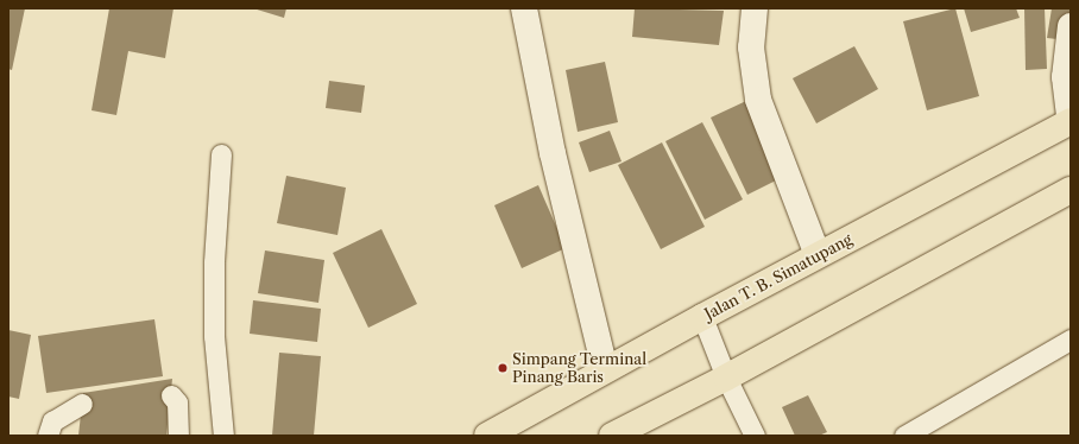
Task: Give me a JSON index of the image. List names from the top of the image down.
{
  "streets": {
    "main road": ["Jalan T. B. Simatupang"]
  },
  "places": ["Simpang Terminal Pinang Baris"]
}
